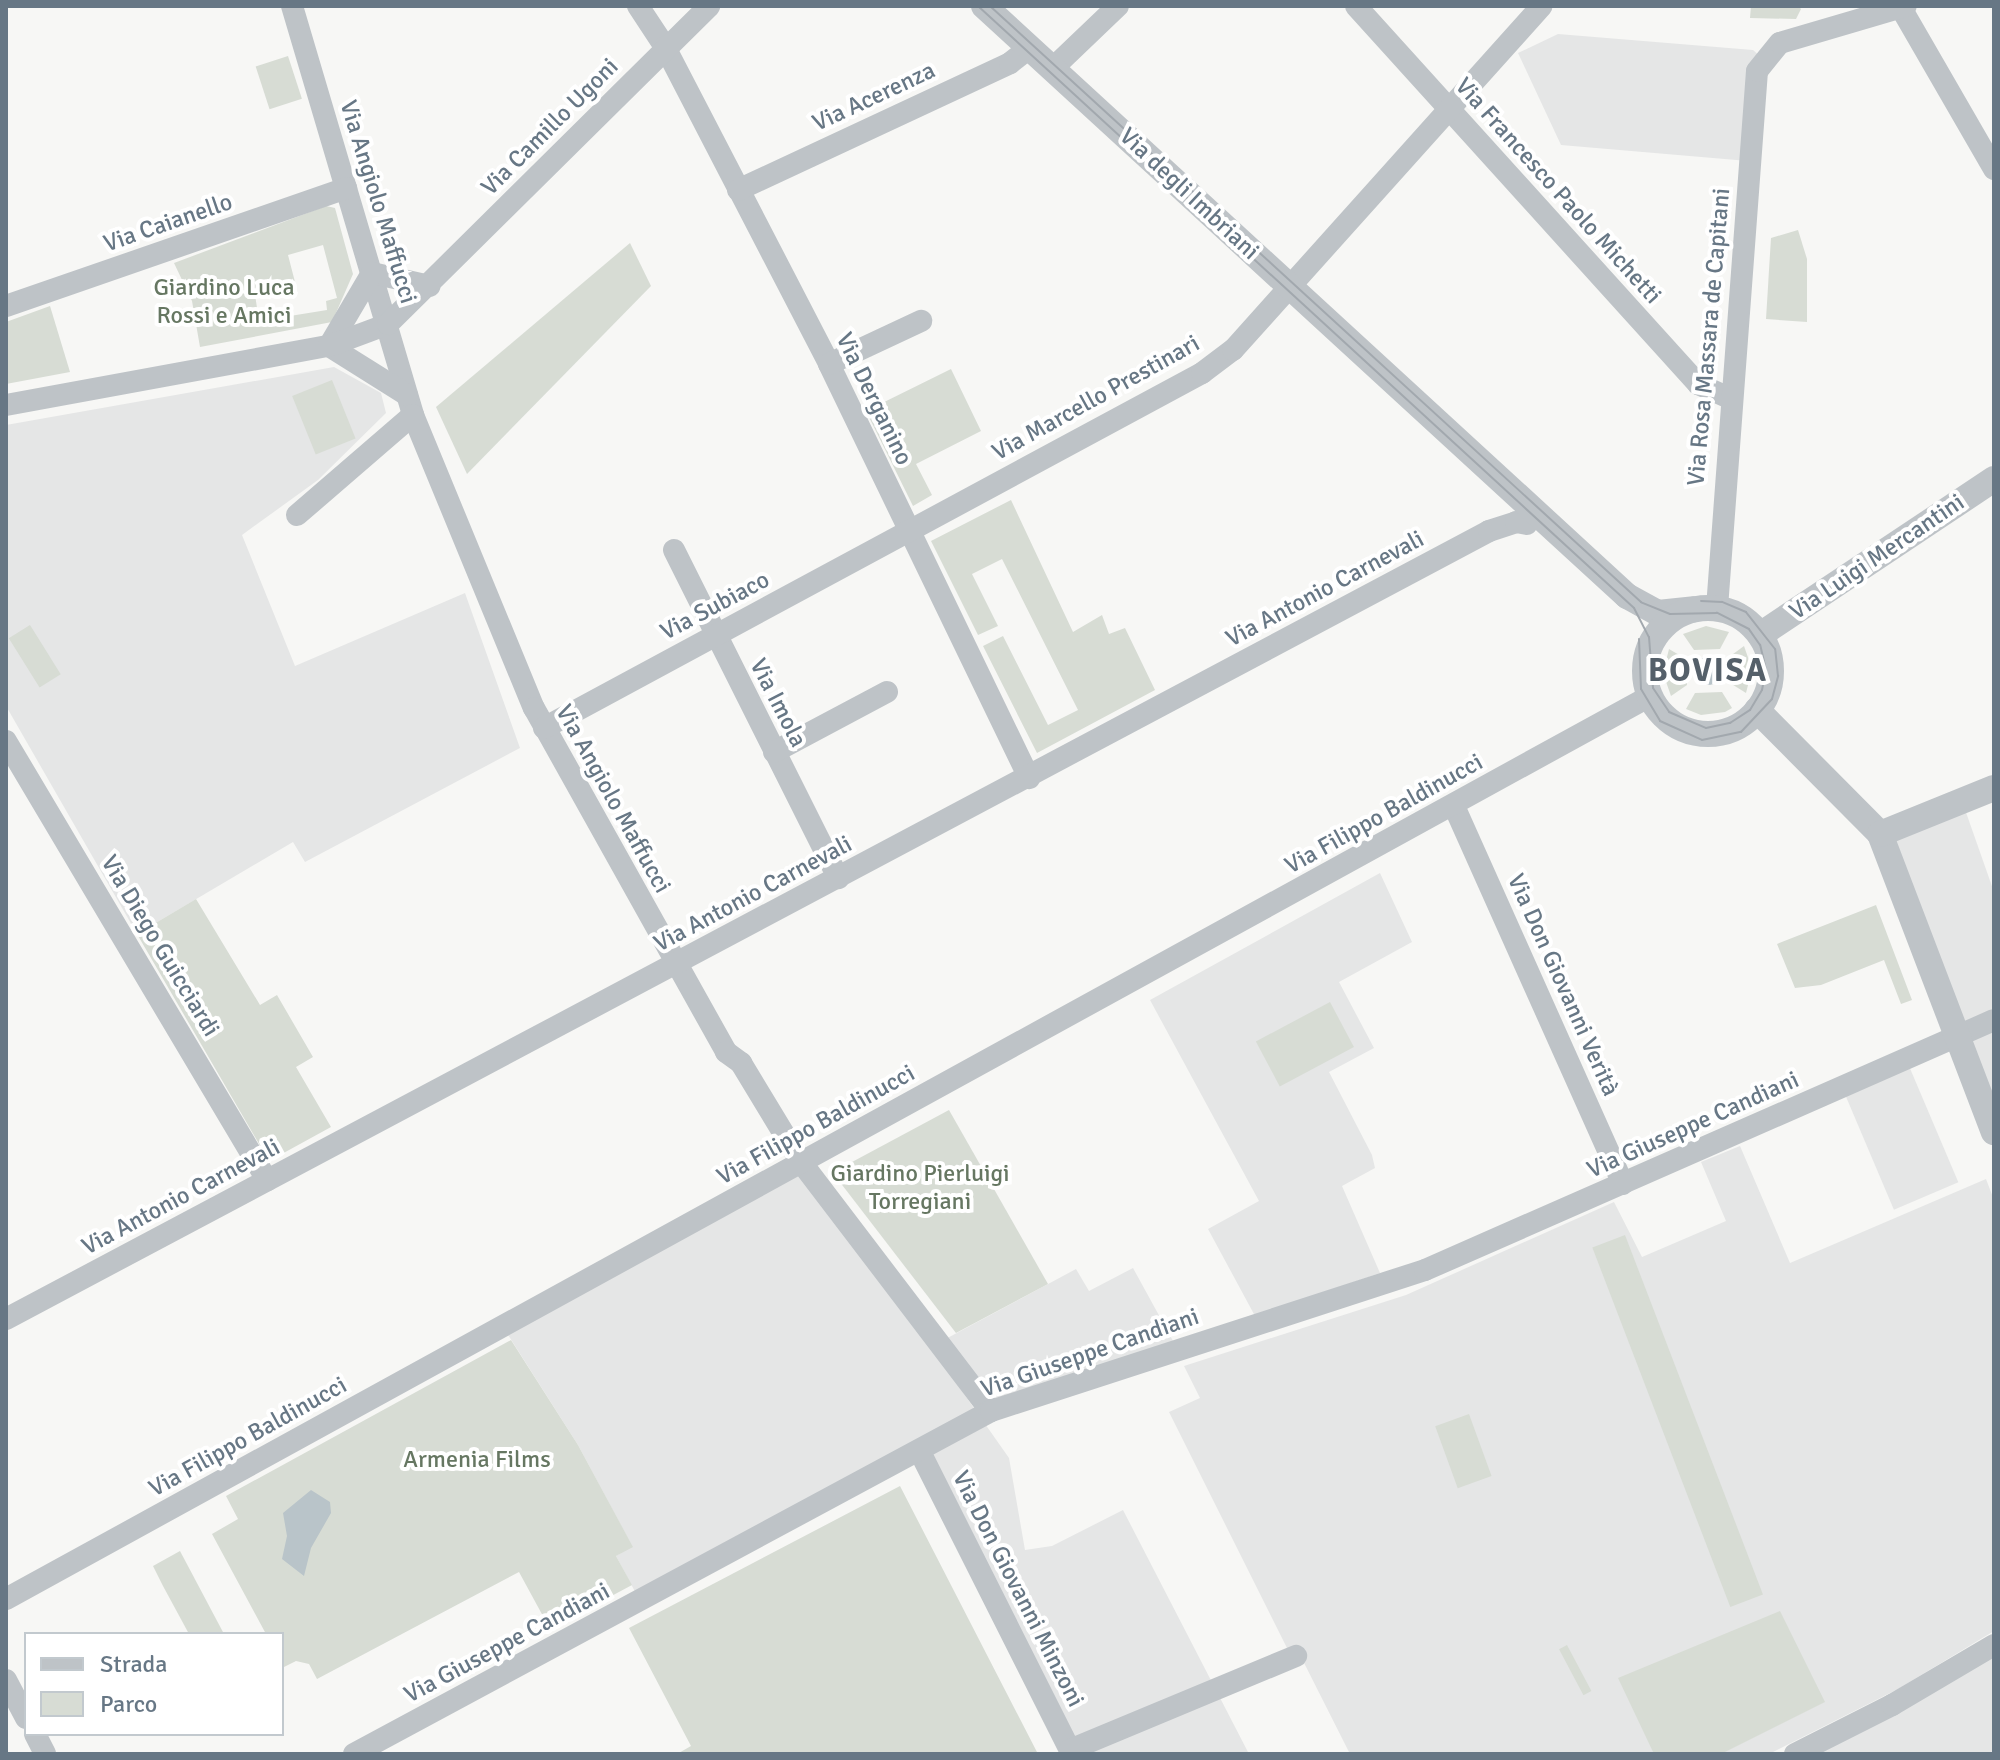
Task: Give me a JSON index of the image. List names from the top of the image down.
{
  "streets": {
    "street": [
      "Via Acerenza",
      "Via Camillo Ugoni",
      "Via Francesco Paolo Michetti",
      "Via degli Imbriani",
      "Via Angiolo Maffucci",
      "Via Caianello",
      "Via Rosa Massara de Capitani",
      "Via Marcello Prestinari",
      "Via Derganino",
      "Via Luigi Mercantini",
      "Via Antonio Carnevali",
      "Via Subiaco",
      "Via Imola",
      "Via Filippo Baldinucci",
      "Via Diego Guicciardi",
      "Via Don Giovanni Verità",
      "Via Giuseppe Candiani",
      "Via Don Giovanni Minzoni"
    ]
  },
  "crossings": [
    ["Via Acerenza", "Via degli Imbriani"],
    ["Via Acerenza", "Via Derganino"],
    ["Via Camillo Ugoni", "Via Angiolo Maffucci"],
    ["Via Camillo Ugoni", "Via Derganino"],
    ["Via Francesco Paolo Michetti", "Via Rosa Massara de Capitani"],
    ["Via Francesco Paolo Michetti", "Via Marcello Prestinari"],
    ["Via degli Imbriani", "Via Rosa Massara de Capitani"],
    ["Via degli Imbriani", "Via Marcello Prestinari"],
    ["Via degli Imbriani", "Via Luigi Mercantini"],
    ["Via degli Imbriani", "Via Antonio Carnevali"],
    ["Via degli Imbriani", "Via Filippo Baldinucci"],
    ["Via Angiolo Maffucci", "Via Caianello"],
    ["Via Angiolo Maffucci", "Via Antonio Carnevali"],
    ["Via Angiolo Maffucci", "Via Subiaco"],
    ["Via Angiolo Maffucci", "Via Filippo Baldinucci"],
    ["Via Angiolo Maffucci", "Via Giuseppe Candiani"],
    ["Via Rosa Massara de Capitani", "Via Luigi Mercantini"],
    ["Via Rosa Massara de Capitani", "Via Filippo Baldinucci"],
    ["Via Marcello Prestinari", "Via Derganino"],
    ["Via Marcello Prestinari", "Via Subiaco"],
    ["Via Derganino", "Via Antonio Carnevali"],
    ["Via Derganino", "Via Subiaco"],
    ["Via Luigi Mercantini", "Via Filippo Baldinucci"],
    ["Via Antonio Carnevali", "Via Imola"],
    ["Via Antonio Carnevali", "Via Diego Guicciardi"],
    ["Via Subiaco", "Via Imola"],
    ["Via Filippo Baldinucci", "Via Don Giovanni Verità"],
    ["Via Don Giovanni Verità", "Via Giuseppe Candiani"],
    ["Via Giuseppe Candiani", "Via Don Giovanni Minzoni"]
  ],
  "districts": ["BOVISA"],
  "parks": ["Giardino Luca Rossi e Amici", "Giardino Pierluigi Torregiani", "Armenia Films"],
  "legend": ["Strada", "Parco"]
}
